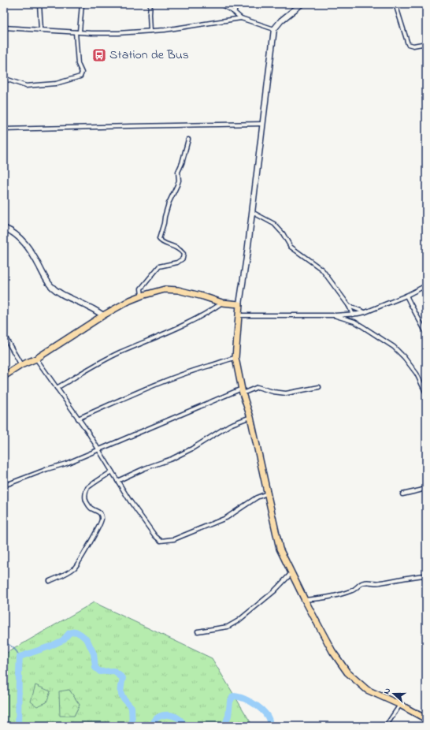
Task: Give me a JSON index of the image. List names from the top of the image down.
{
  "places": {
    "bus stop": ["Station de Bus"]
  },
  "north": "left"
}
